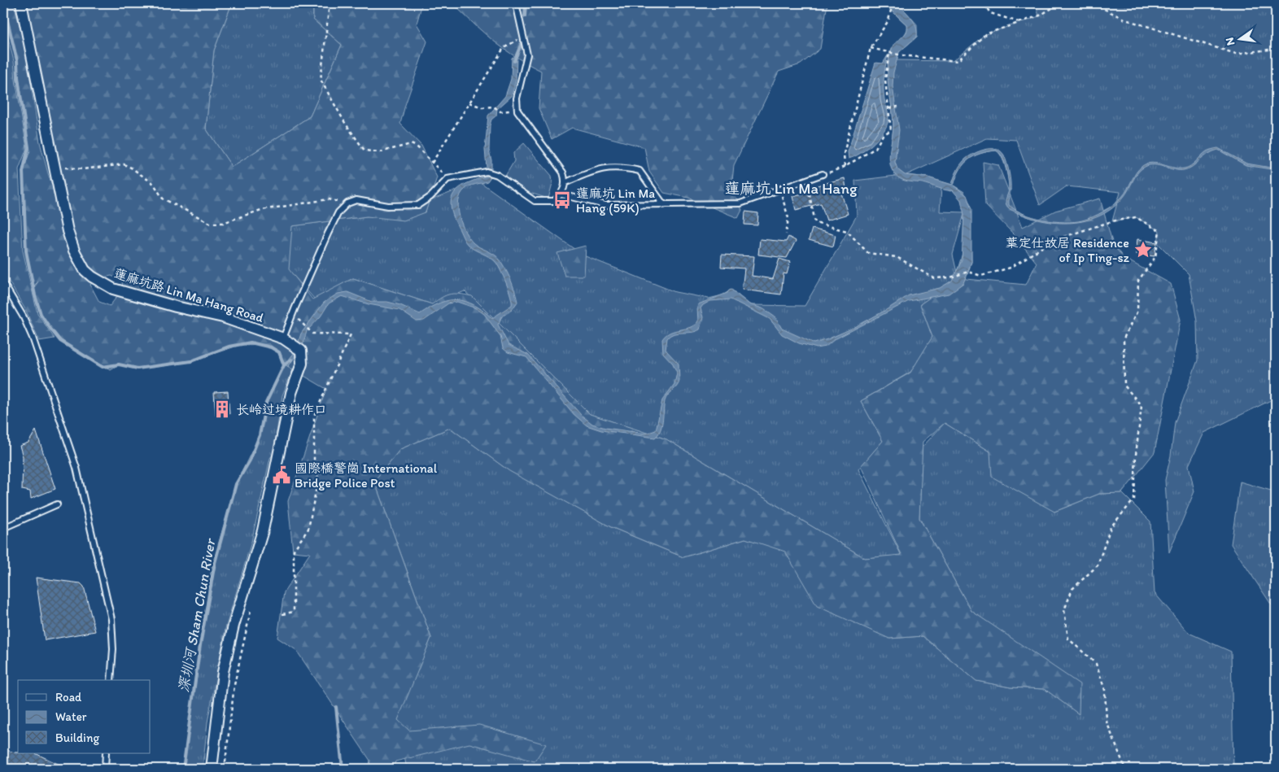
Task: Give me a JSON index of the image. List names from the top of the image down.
{
  "streets": {
    "street": ["蓮麻坑路 Lin Ma Hang Road"]
  },
  "districts": ["蓮麻坑 Lin Ma Hang"],
  "water": ["深圳河 Sham Chun River"],
  "places": {
    "bus stop": ["蓮麻坑 Lin Ma Hang (59K)"],
    "place": ["葉定仕故居 Residence of Ip Ting-sz"],
    "building": ["长岭过境耕作口"],
    "public building": ["國際橋警崗 International Bridge Police Post"]
  },
  "legend": ["Road", "Water", "Building"],
  "north": "left"
}
